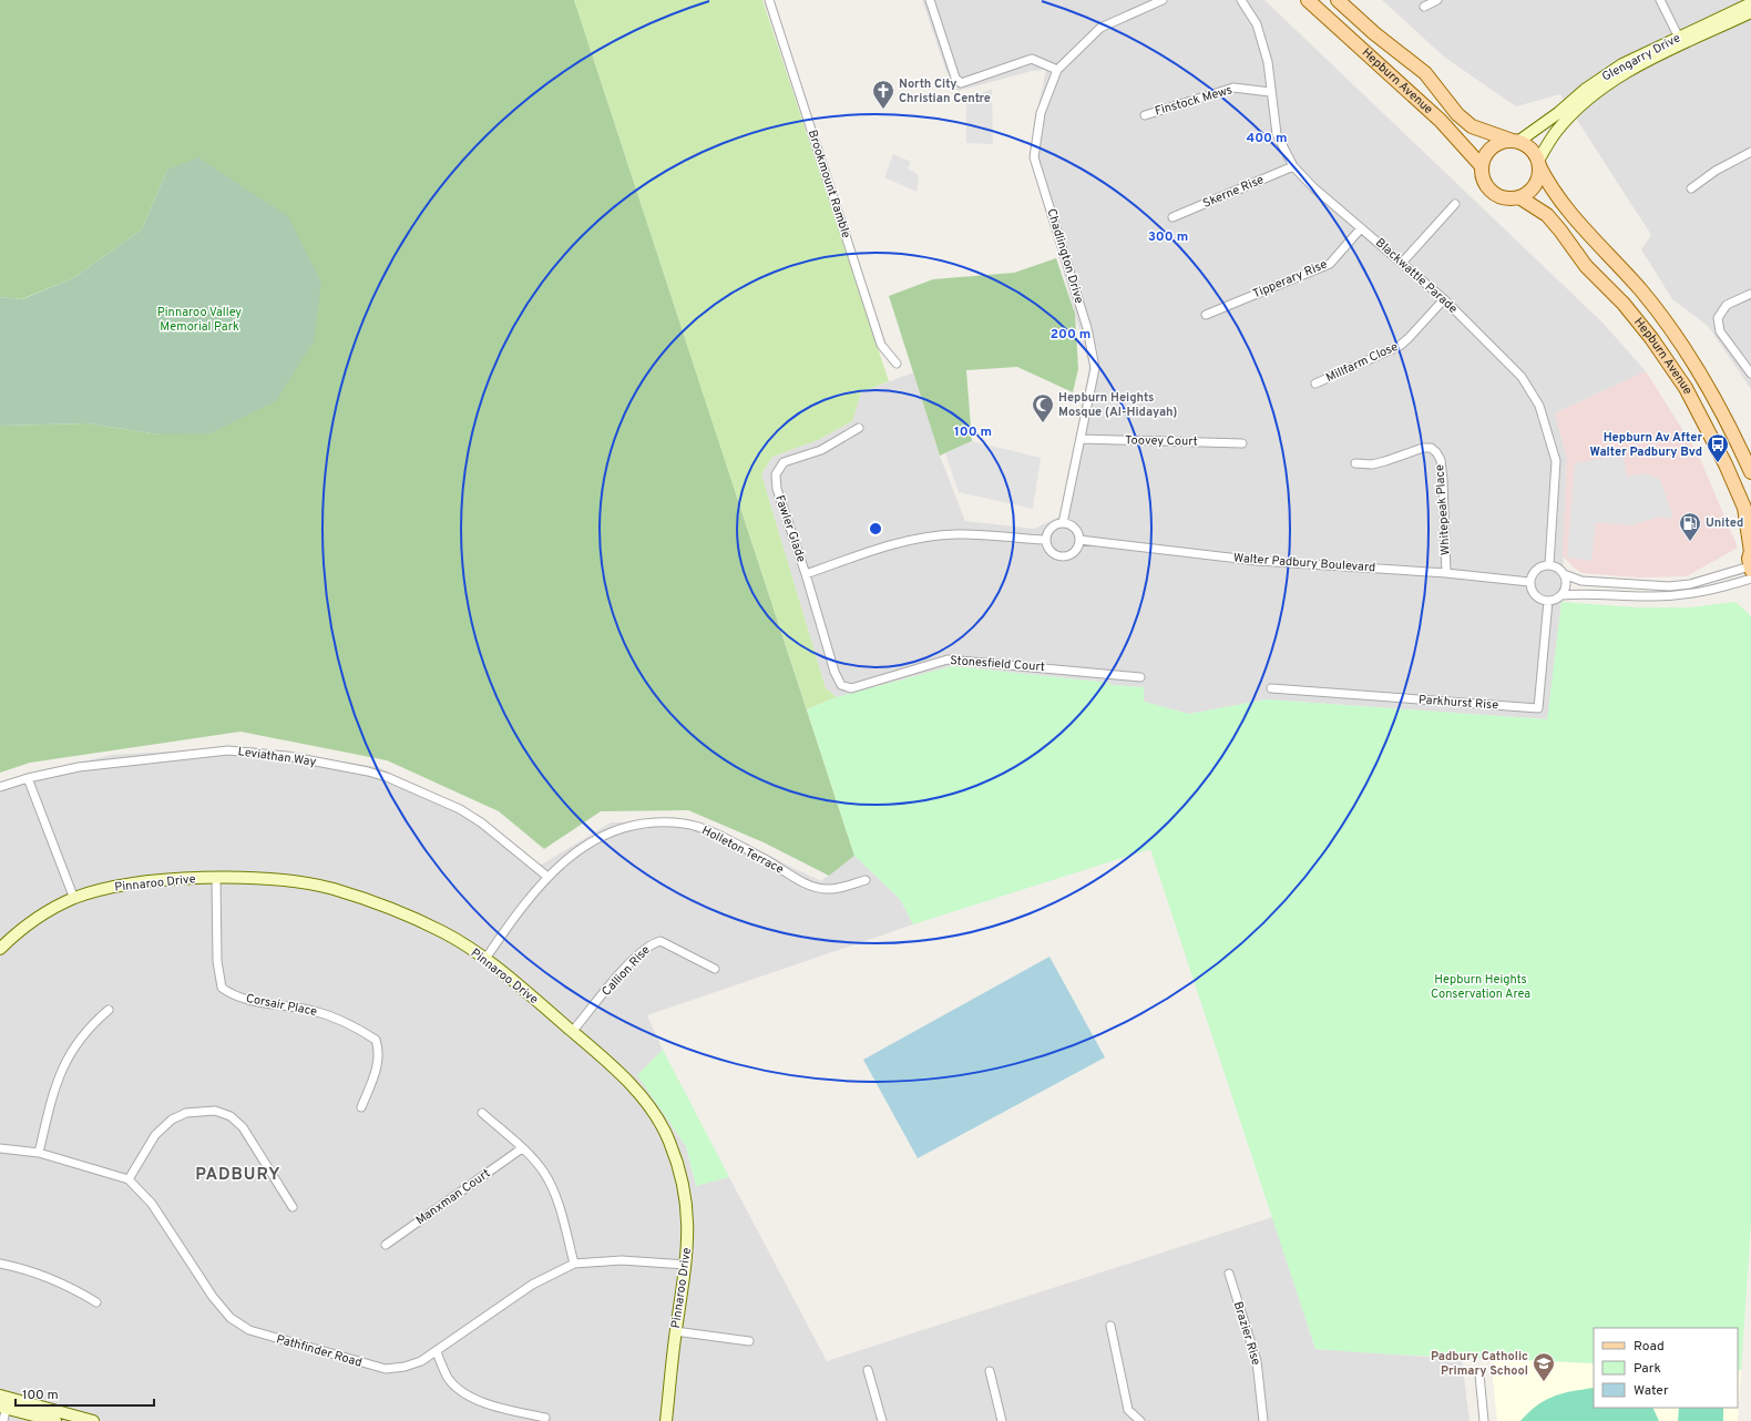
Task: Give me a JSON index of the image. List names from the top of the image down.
{
  "streets": {
    "main road": ["Hepburn Avenue"],
    "street": [
      "Glengarry Drive",
      "Finstock Mews",
      "Brookmount Ramble",
      "Skerne Rise",
      "Chadlington Drive",
      "Blackwattle Parade",
      "Tipperary Rise",
      "Millfarm Close",
      "Toovey Court",
      "Whitepeak Place",
      "Fawler Glade",
      "Walter Padbury Boulevard",
      "Stonesfield Court",
      "Parkhurst Rise",
      "Leviathan Way",
      "Holleton Terrace",
      "Pinnaroo Drive",
      "Callion Rise",
      "Corsair Place",
      "Manxman Court",
      "Brazier Rise",
      "Pathfinder Road"
    ]
  },
  "crossings": [
    ["Glengarry Drive", "Hepburn Avenue"],
    ["Finstock Mews", "Blackwattle Parade"],
    ["Skerne Rise", "Blackwattle Parade"],
    ["Chadlington Drive", "Toovey Court"],
    ["Chadlington Drive", "Walter Padbury Boulevard"],
    ["Blackwattle Parade", "Tipperary Rise"],
    ["Blackwattle Parade", "Millfarm Close"],
    ["Blackwattle Parade", "Walter Padbury Boulevard"],
    ["Blackwattle Parade", "Parkhurst Rise"],
    ["Whitepeak Place", "Walter Padbury Boulevard"],
    ["Fawler Glade", "Stonesfield Court"],
    ["Walter Padbury Boulevard", "Parkhurst Rise"],
    ["Leviathan Way", "Holleton Terrace"],
    ["Holleton Terrace", "Pinnaroo Drive"],
    ["Pinnaroo Drive", "Callion Rise"],
    ["Pinnaroo Drive", "Corsair Place"],
    ["Pinnaroo Drive", "Pathfinder Road"]
  ],
  "districts": ["PADBURY"],
  "parks": ["Pinnaroo Valley Memorial Park", "Hepburn Heights Conservation Area"],
  "places": {
    "church": ["North City Christian Centre"],
    "mosque": ["Hepburn Heights Mosque (Al-Hidayah)"],
    "bus stop": ["Hepburn Av After Walter Padbury Bvd"],
    "fuel station": ["United"],
    "school or university": ["Padbury Catholic Primary School"]
  },
  "legend": ["Road", "Park", "Water"],
  "scale_bar": "100 m",
  "rings": [
    "400 m",
    "300 m",
    "200 m",
    "100 m"
  ]
}
